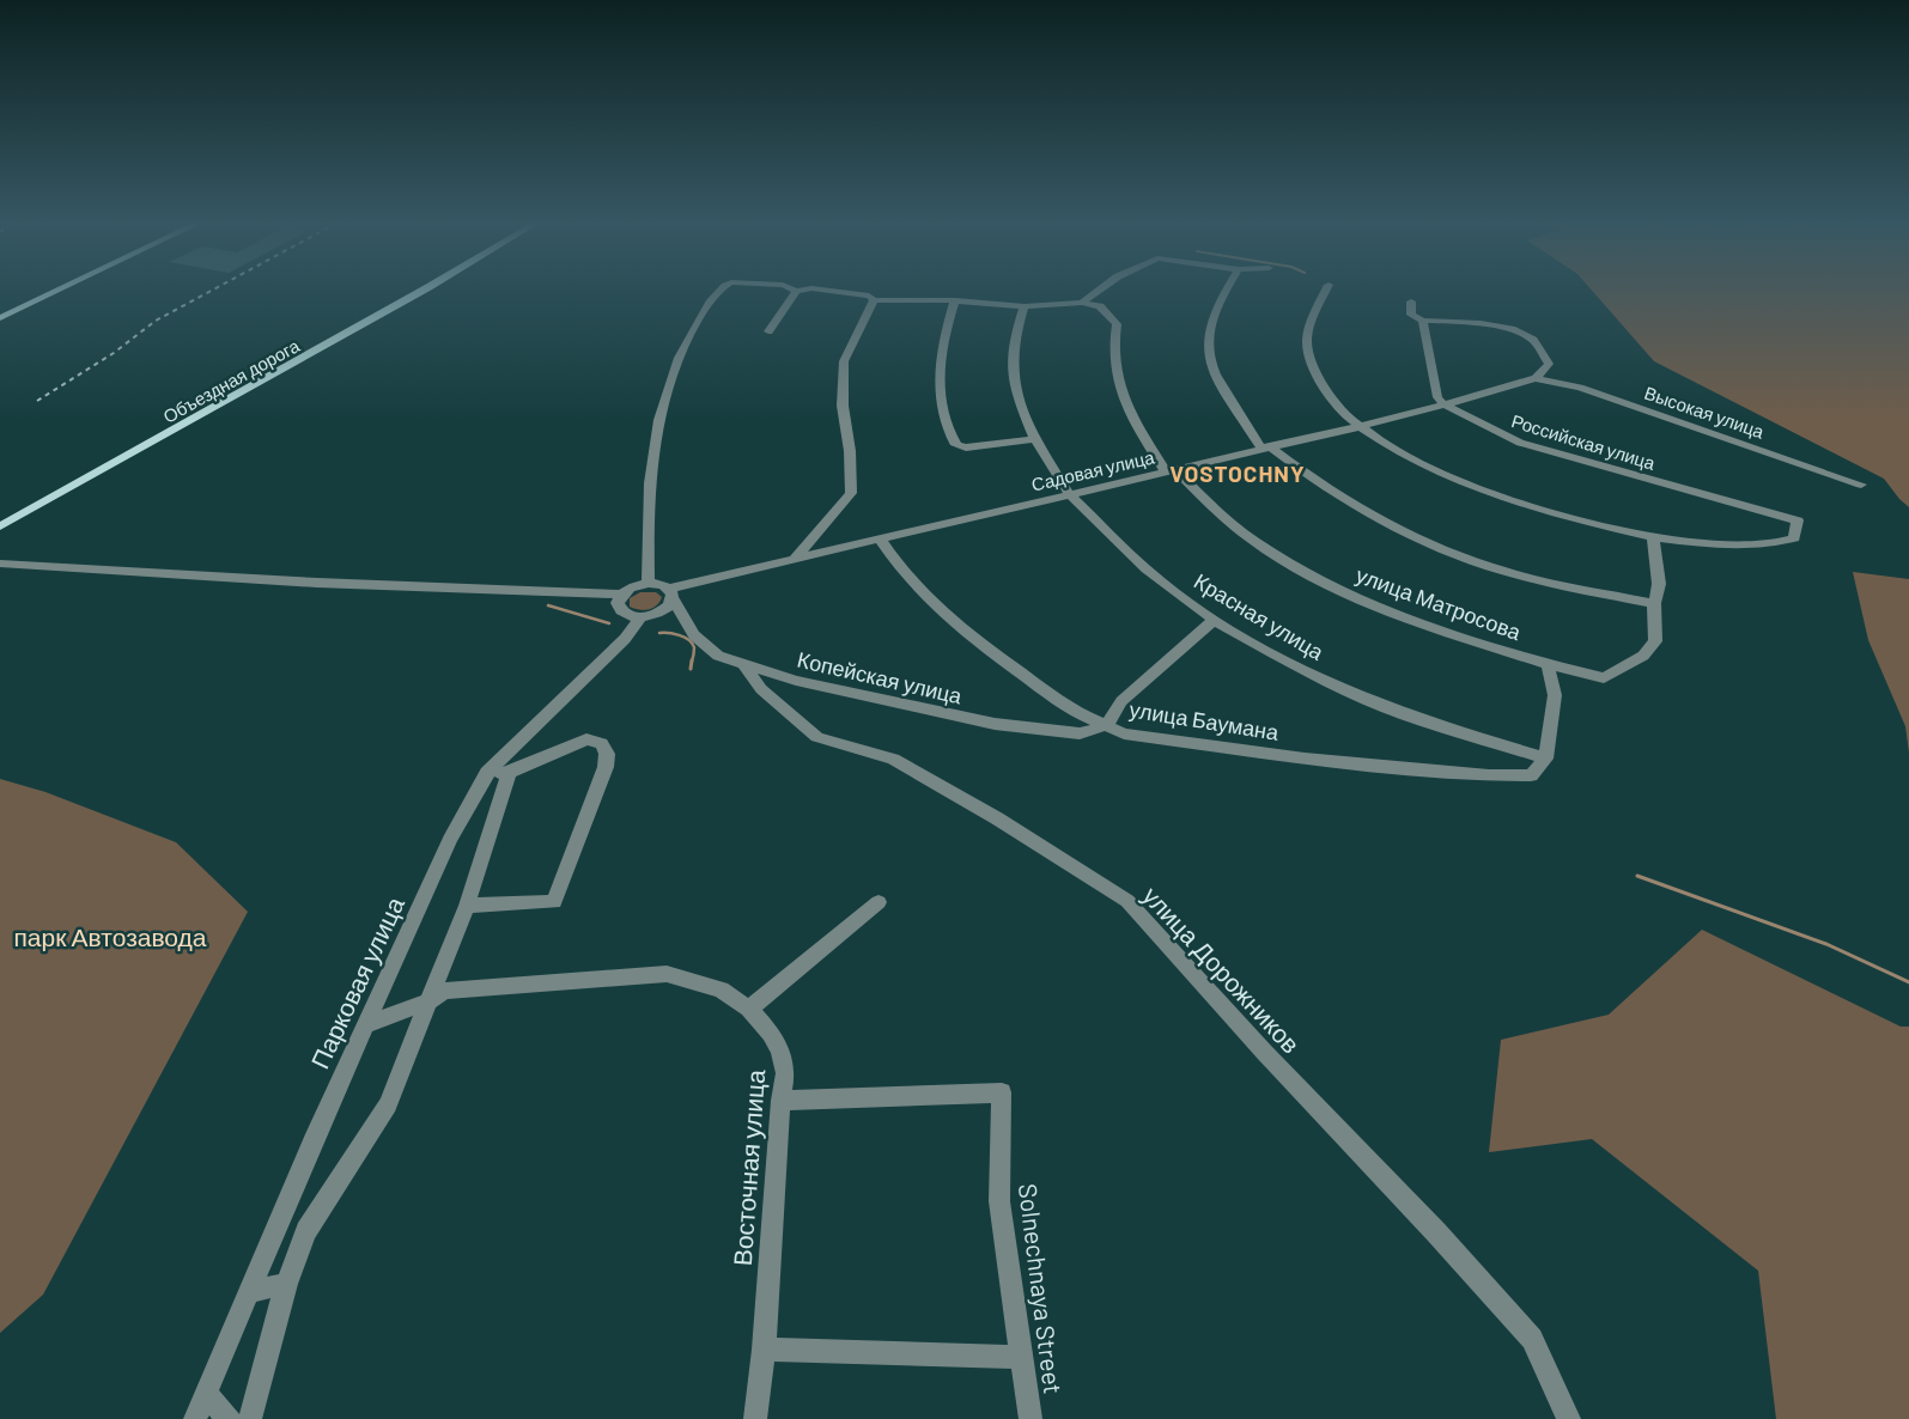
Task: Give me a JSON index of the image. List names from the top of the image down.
{
  "streets": {
    "main road": ["Объездная дорога"],
    "street": [
      "Высокая улица",
      "Российская улица",
      "Садовая улица",
      "улица Матросова",
      "Красная улица",
      "Копейская улица",
      "улица Баумана",
      "улица Дорожников",
      "Парковая улица",
      "Восточная улица",
      "Solnechnaya Street"
    ]
  },
  "crossings": [
    ["Высокая улица", "Садовая улица"],
    ["Российская улица", "Садовая улица"],
    ["Российская улица", "улица Матросова"],
    ["Садовая улица", "улица Матросова"],
    ["Садовая улица", "Красная улица"],
    ["Садовая улица", "Копейская улица"],
    ["Садовая улица", "улица Баумана"],
    ["Красная улица", "улица Баумана"],
    ["Копейская улица", "улица Баумана"],
    ["Копейская улица", "улица Дорожников"],
    ["Парковая улица", "Восточная улица"],
    ["Восточная улица", "Solnechnaya Street"]
  ],
  "districts": ["VOSTOCHNY"],
  "parks": ["парк Автозавода"]
}
